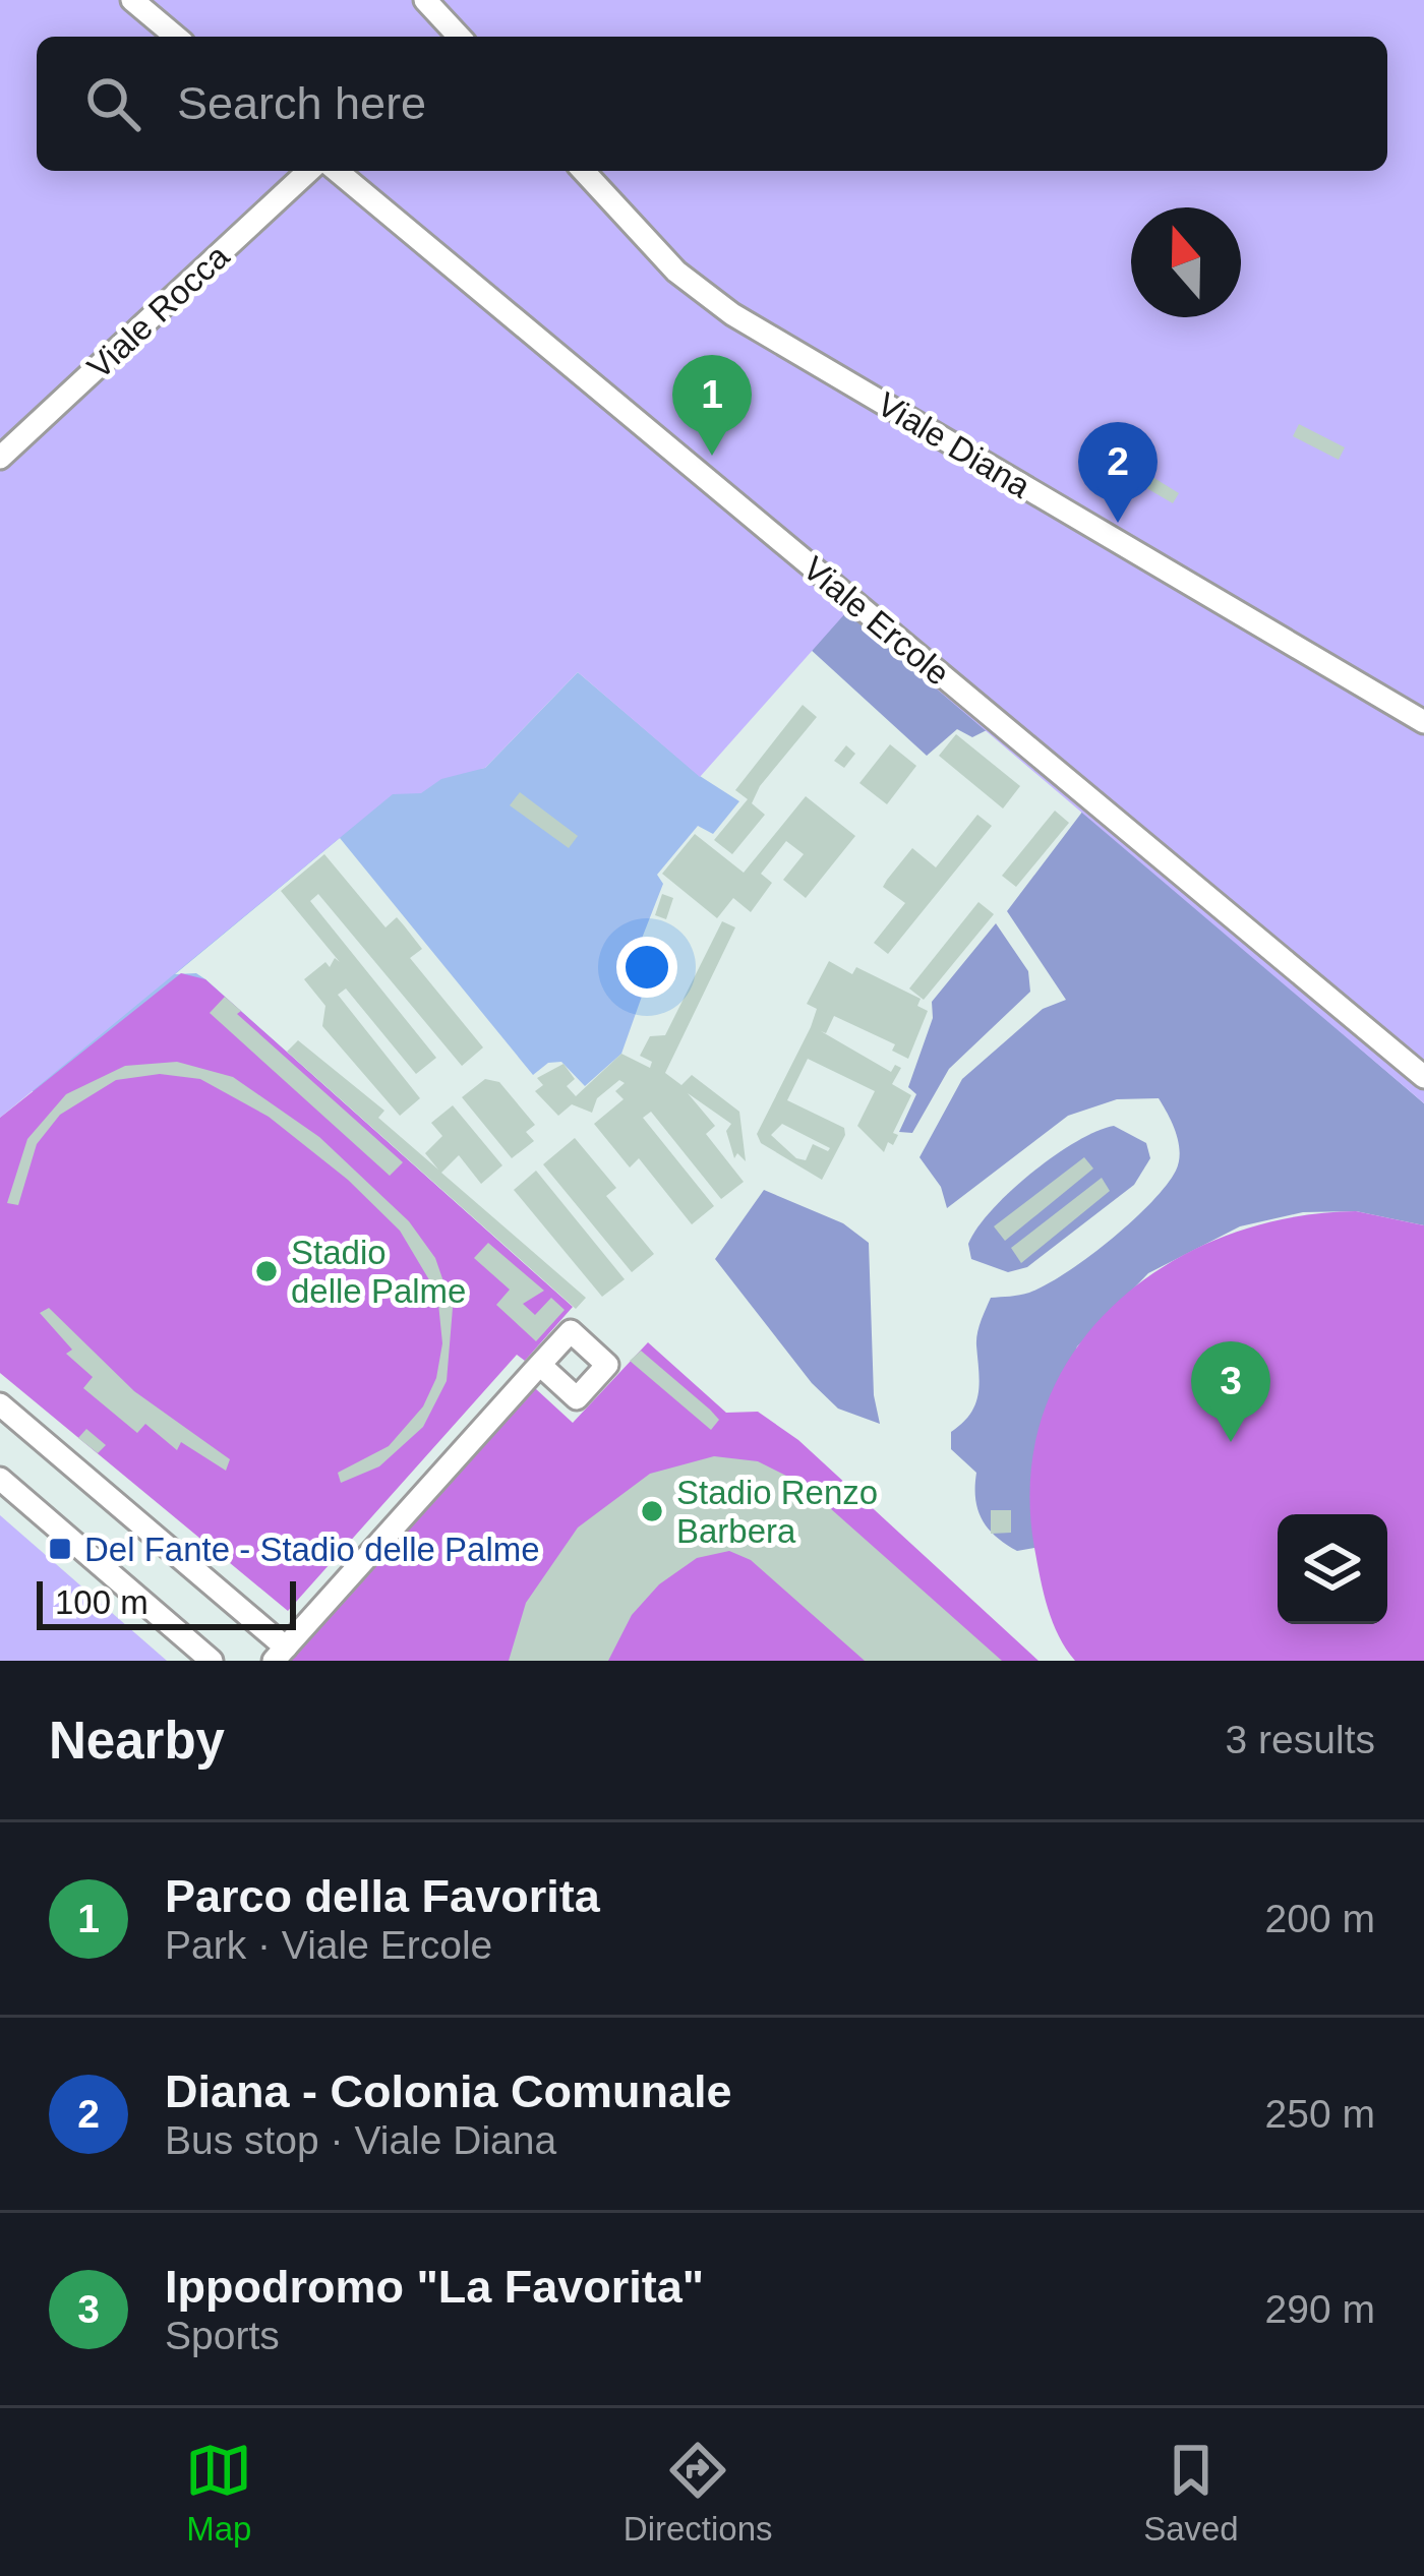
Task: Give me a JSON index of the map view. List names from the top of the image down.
{
  "streets": {
    "street": ["Viale Rocca", "Viale Diana", "Viale Ercole"]
  },
  "places": {
    "other": ["Stadio delle Palme", "Stadio Renzo Barbera"],
    "transit": ["Del Fante - Stadio delle Palme"]
  },
  "scale_bar": "100 m",
  "north": "top",
  "page": {
    "search": "Search here",
    "pins": ["1", "2", "3"],
    "scale": "100 m",
    "heading": ["Nearby", "3 results"],
    "list": [
      {
        "mark": "1",
        "name": "Parco della Favorita",
        "note": "Park · Viale Ercole",
        "value": "200 m"
      },
      {
        "mark": "2",
        "name": "Diana - Colonia Comunale",
        "note": "Bus stop · Viale Diana",
        "value": "250 m"
      },
      {
        "mark": "3",
        "name": "Ippodromo \"La Favorita\"",
        "note": "Sports",
        "value": "290 m"
      }
    ],
    "nav": ["Map", "Directions", "Saved"]
  }
}
